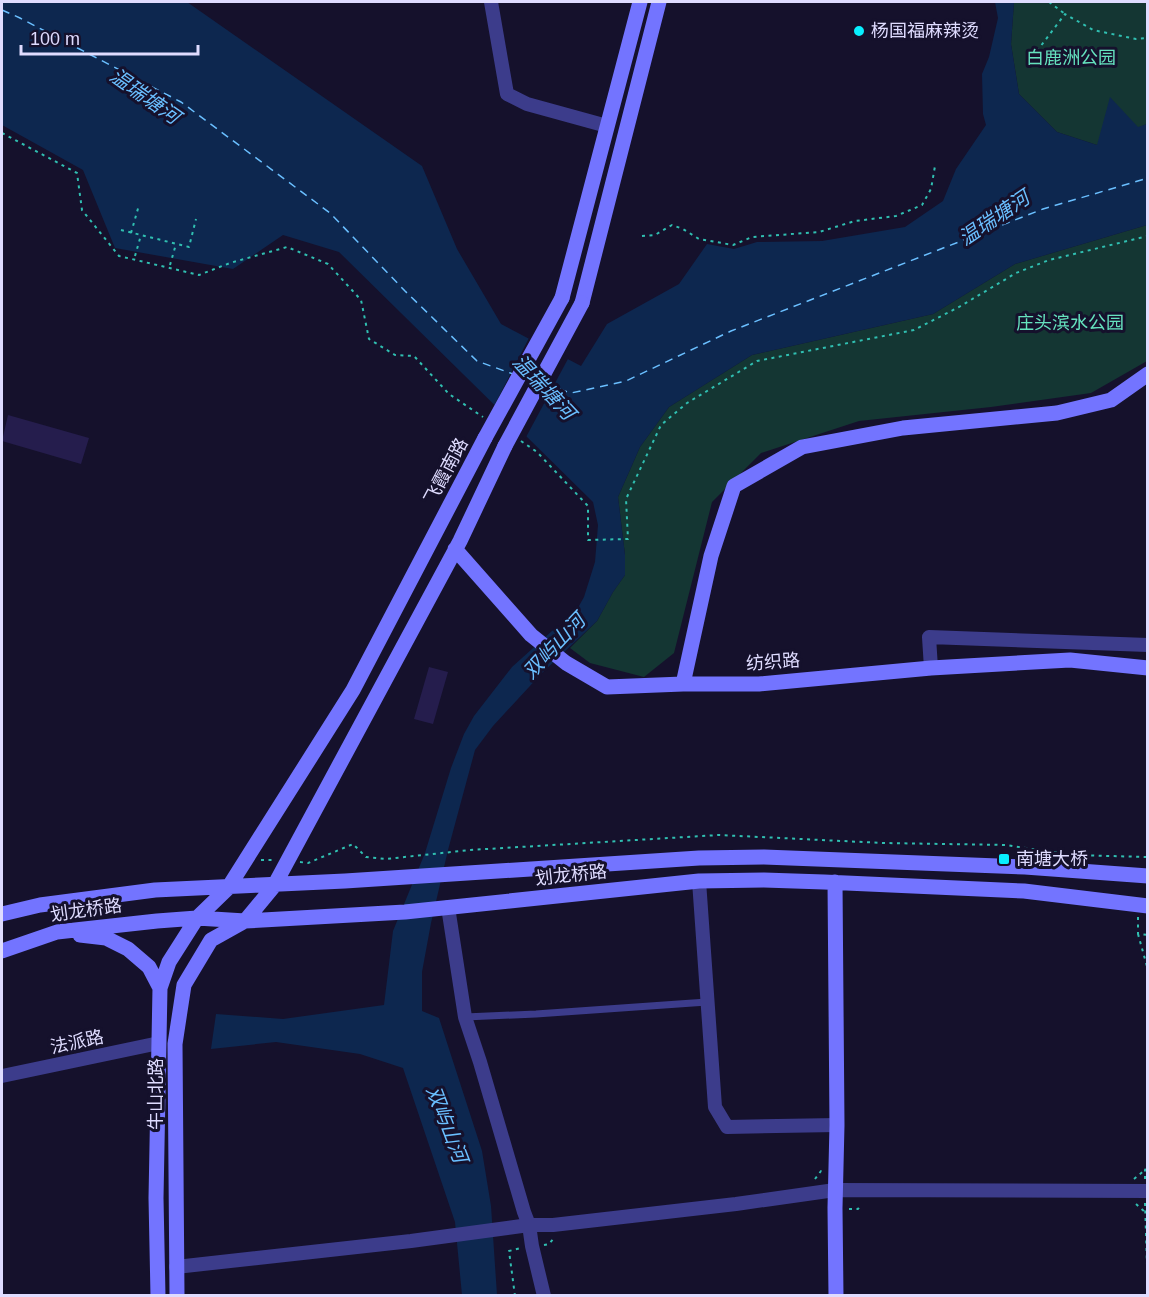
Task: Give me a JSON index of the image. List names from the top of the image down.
{
  "streets": {
    "main road": [
      "飞霞南路",
      "纺织路",
      "划龙桥路",
      "牛山北路"
    ],
    "street": ["法派路"]
  },
  "crossings": [
    ["飞霞南路", "划龙桥路"],
    ["飞霞南路", "牛山北路"],
    ["划龙桥路", "牛山北路"],
    ["法派路", "牛山北路"]
  ],
  "water": ["温瑞塘河", "双屿山河"],
  "parks": ["白鹿洲公园", "庄头滨水公园"],
  "places": {
    "other": ["杨国福麻辣烫"],
    "transit": ["南塘大桥"]
  },
  "scale_bar": "100 m"
}
